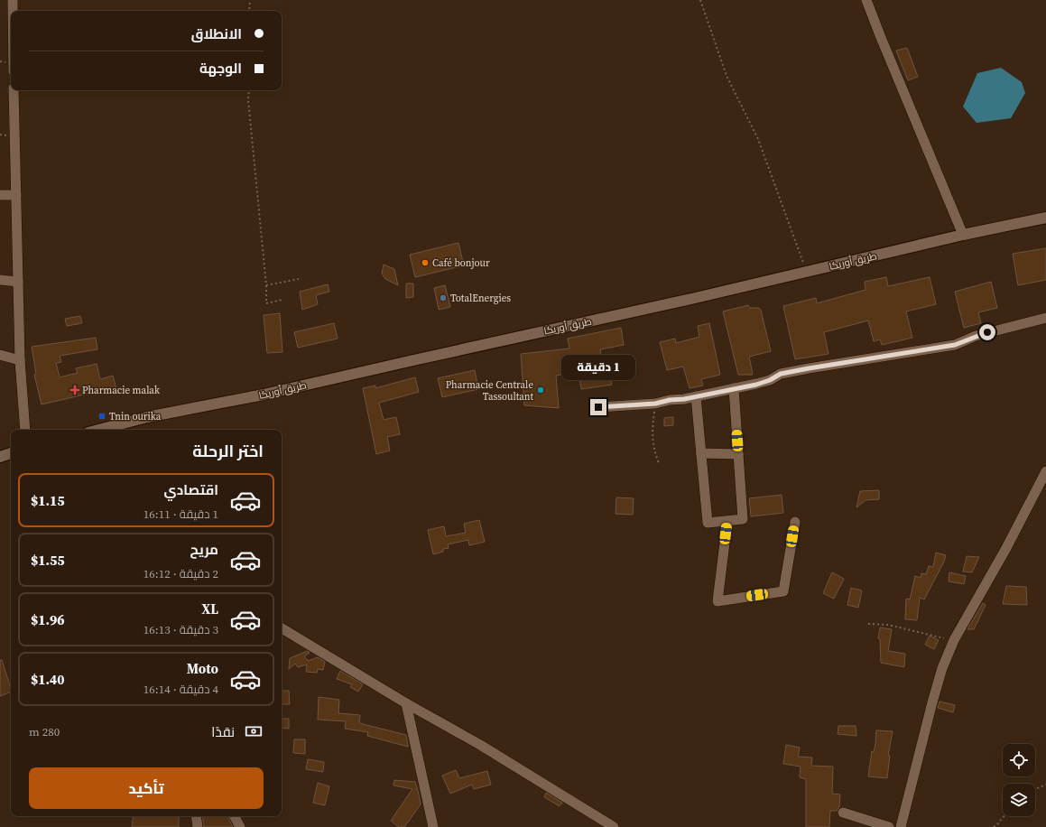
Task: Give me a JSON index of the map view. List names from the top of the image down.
{
  "streets": {
    "street": ["طريق أوريكا"]
  },
  "places": {
    "other": ["Café bonjour", "TotalEnergies", "Pharmacie Centrale Tassoultant"],
    "health": ["Pharmacie malak"],
    "transit": ["Tnin ourika"]
  },
  "page": {
    "banner": ["الانطلاق", "الوجهة"],
    "bubble": "1 دقيقة",
    "heading": "اختر الرحلة",
    "list": [
      {
        "name": "اقتصادي",
        "note": "1 دقيقة · 16:11",
        "value": "$1.15"
      },
      {
        "name": "مريح",
        "note": "2 دقيقة · 16:12",
        "value": "$1.55"
      },
      {
        "name": "XL",
        "note": "3 دقيقة · 16:13",
        "value": "$1.96"
      },
      {
        "name": "Moto",
        "note": "4 دقيقة · 16:14",
        "value": "$1.40"
      }
    ],
    "pay": ["نقدًا", "280 m"],
    "buttons": "تأكيد"
  }
}
